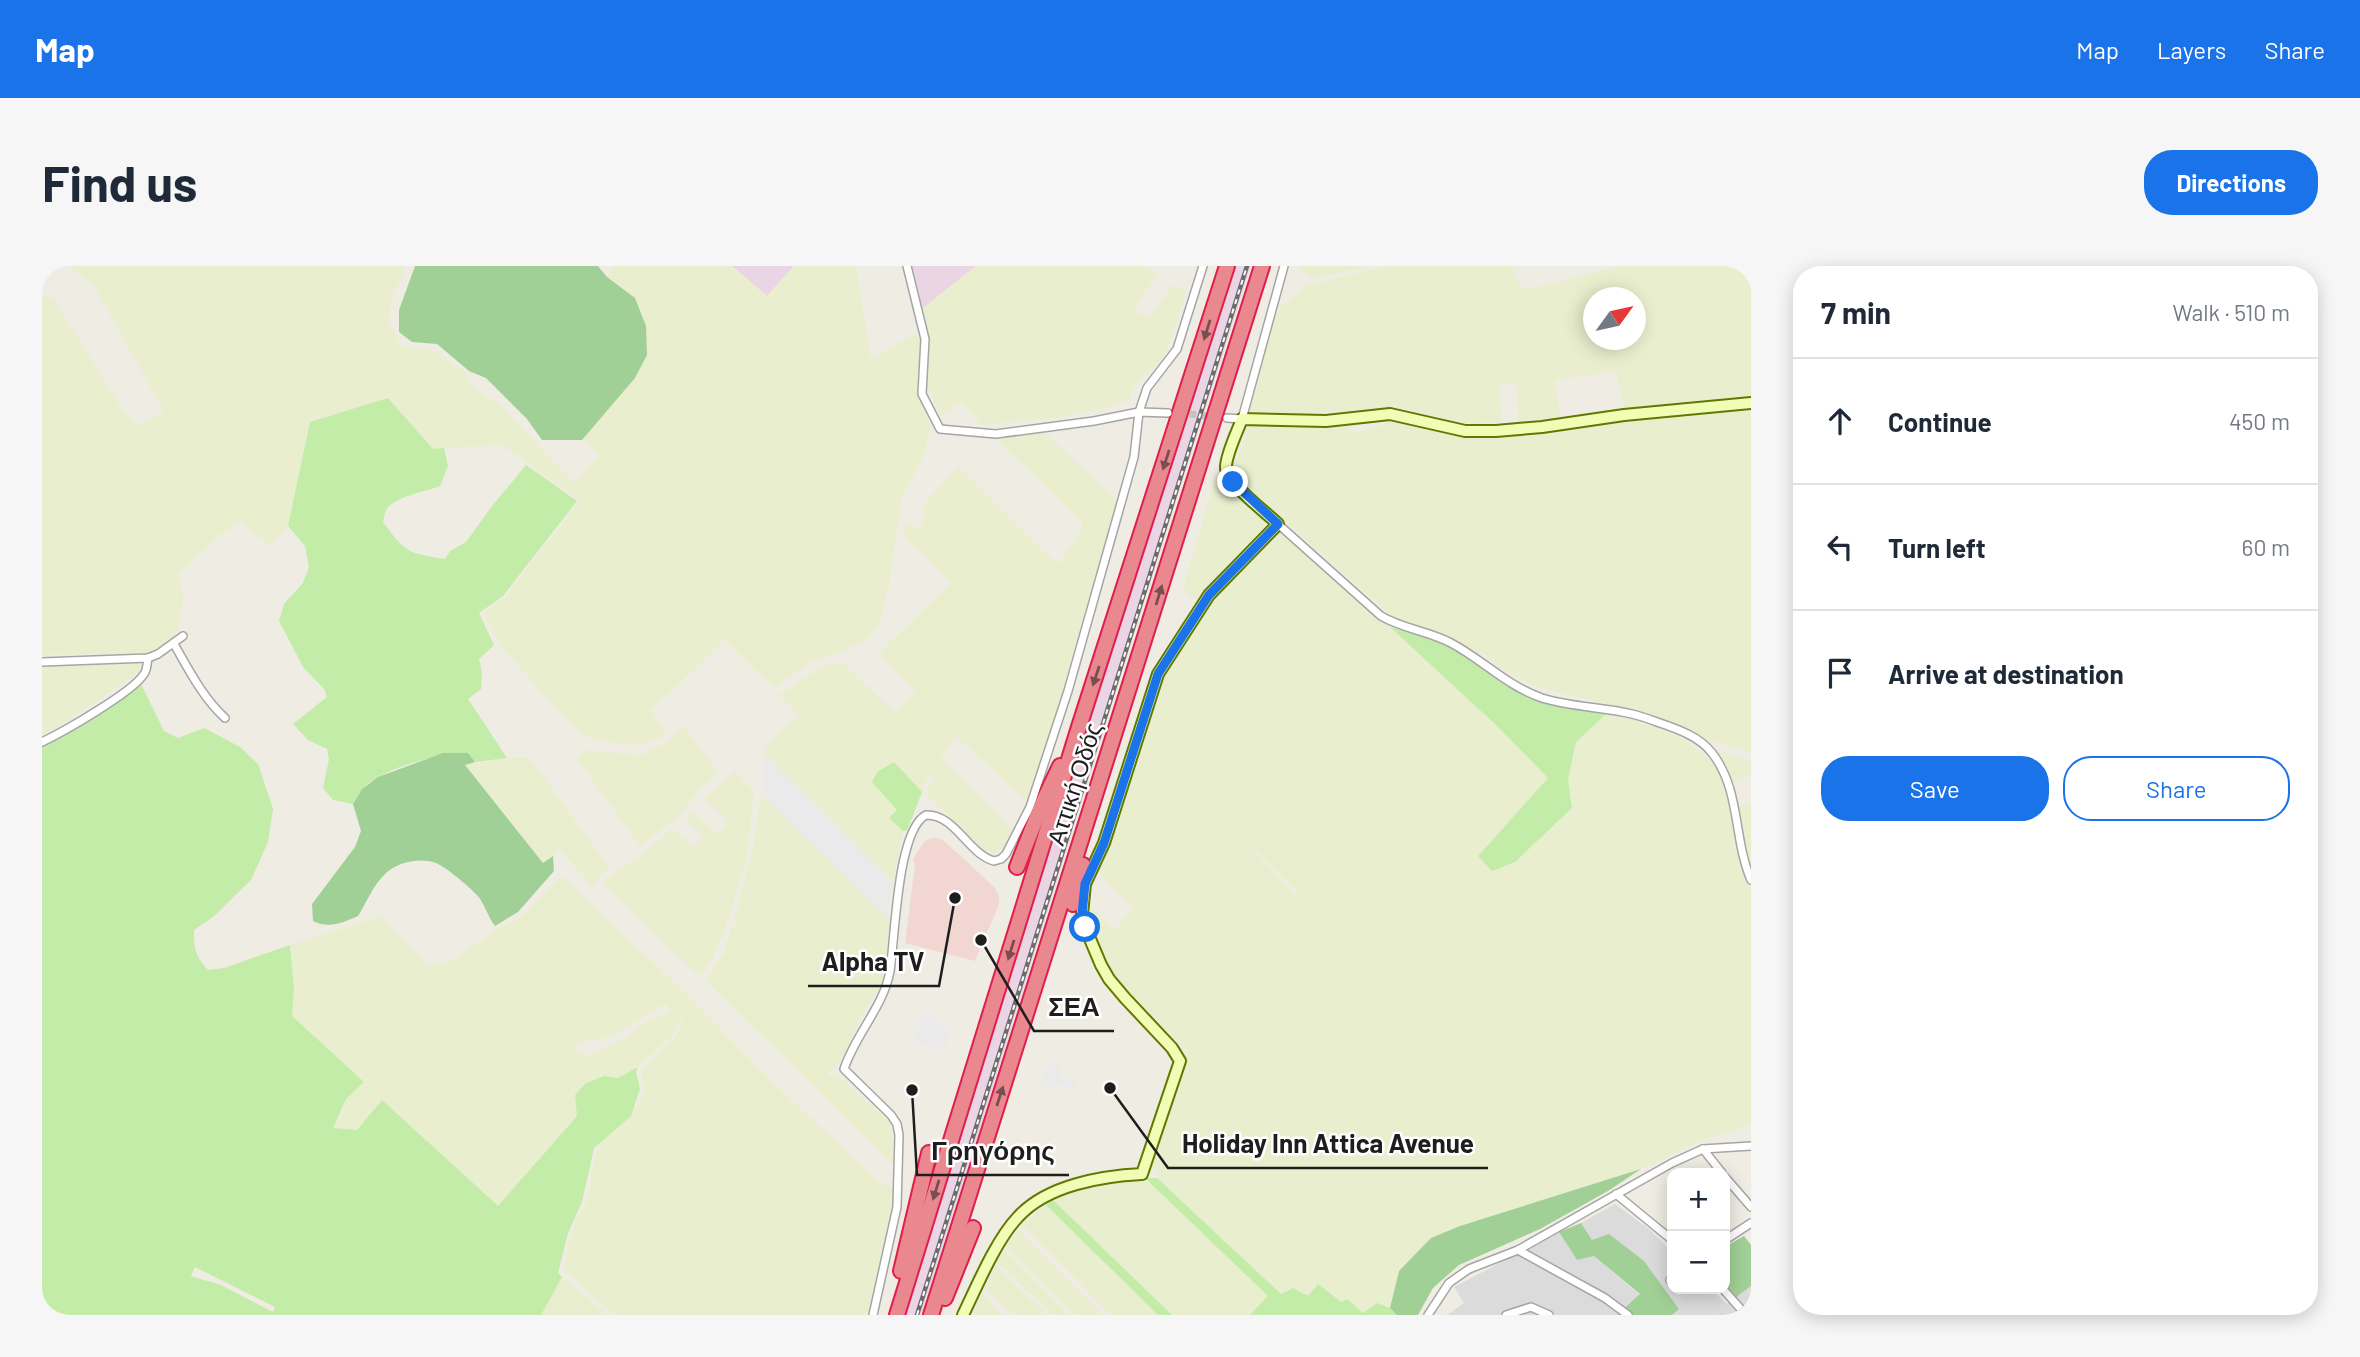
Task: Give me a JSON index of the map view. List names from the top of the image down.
{
  "streets": {
    "highway": ["Αττική Οδός"]
  },
  "places": [
    "Alpha TV",
    "ΣΕΑ",
    "Holiday Inn Attica Avenue",
    "Γρηγόρης"
  ],
  "north": "top right",
  "page": {
    "header": "Map",
    "nav": ["Map", "Layers", "Share"],
    "buttons": [
      "Directions",
      ["Save", "Share"]
    ],
    "title": "Find us",
    "heading": ["7 min", "Walk · 510 m"],
    "list": [
      ["Continue", "450 m"],
      ["Turn left", "60 m"],
      "Arrive at destination"
    ],
    "map_buttons": ["+", "−"]
  }
}
